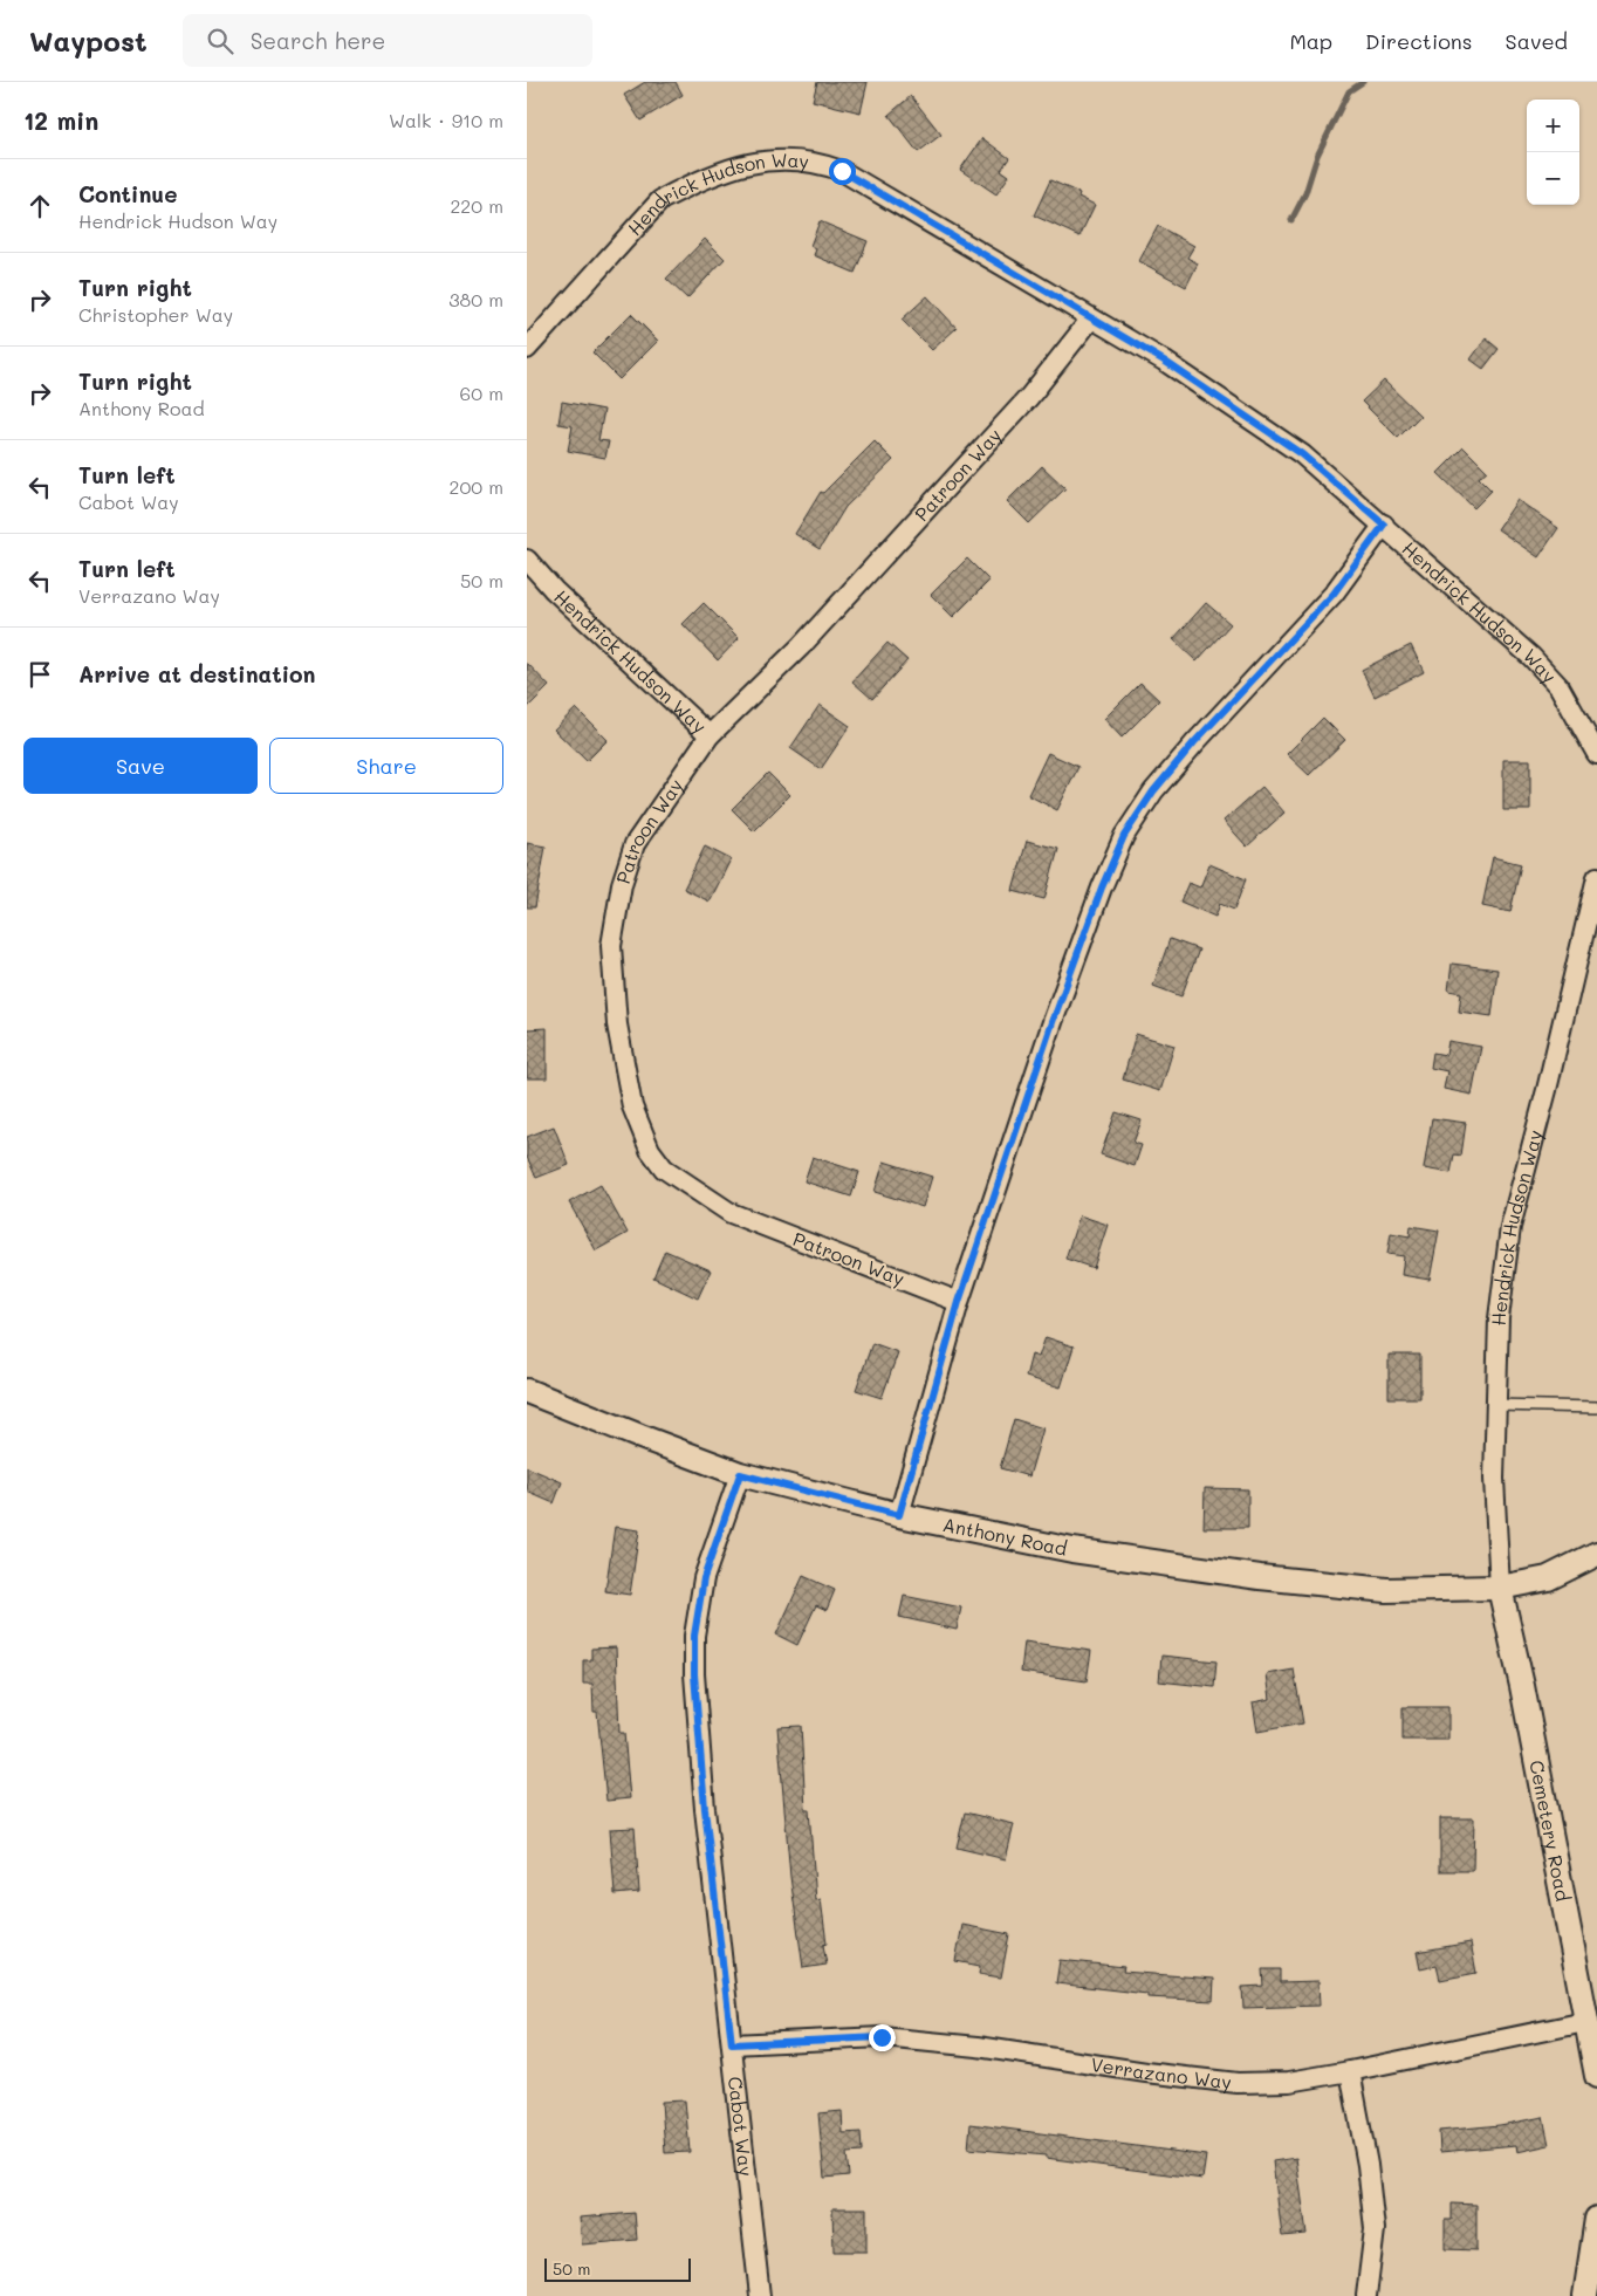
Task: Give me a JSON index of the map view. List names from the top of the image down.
{
  "streets": {
    "street": [
      "Hendrick Hudson Way",
      "Patroon Way",
      "Anthony Road",
      "Cemetery Road",
      "Verrazano Way",
      "Cabot Way"
    ]
  },
  "crossings": [
    ["Hendrick Hudson Way", "Patroon Way"],
    ["Hendrick Hudson Way", "Anthony Road"],
    ["Hendrick Hudson Way", "Cemetery Road"],
    ["Anthony Road", "Cemetery Road"],
    ["Anthony Road", "Cabot Way"],
    ["Cemetery Road", "Verrazano Way"],
    ["Verrazano Way", "Cabot Way"]
  ],
  "scale_bar": "50 m",
  "page": {
    "header": "Waypost",
    "search": "Search here",
    "nav": ["Map", "Directions", "Saved"],
    "heading": ["12 min", "Walk · 910 m"],
    "map_buttons": ["+", "−"],
    "list": [
      ["Continue", "Hendrick Hudson Way", "220 m"],
      ["Turn right", "Christopher Way", "380 m"],
      ["Turn right", "Anthony Road", "60 m"],
      ["Turn left", "Cabot Way", "200 m"],
      ["Turn left", "Verrazano Way", "50 m"],
      "Arrive at destination"
    ],
    "buttons": ["Save", "Share"],
    "scale": "50 m"
  }
}
